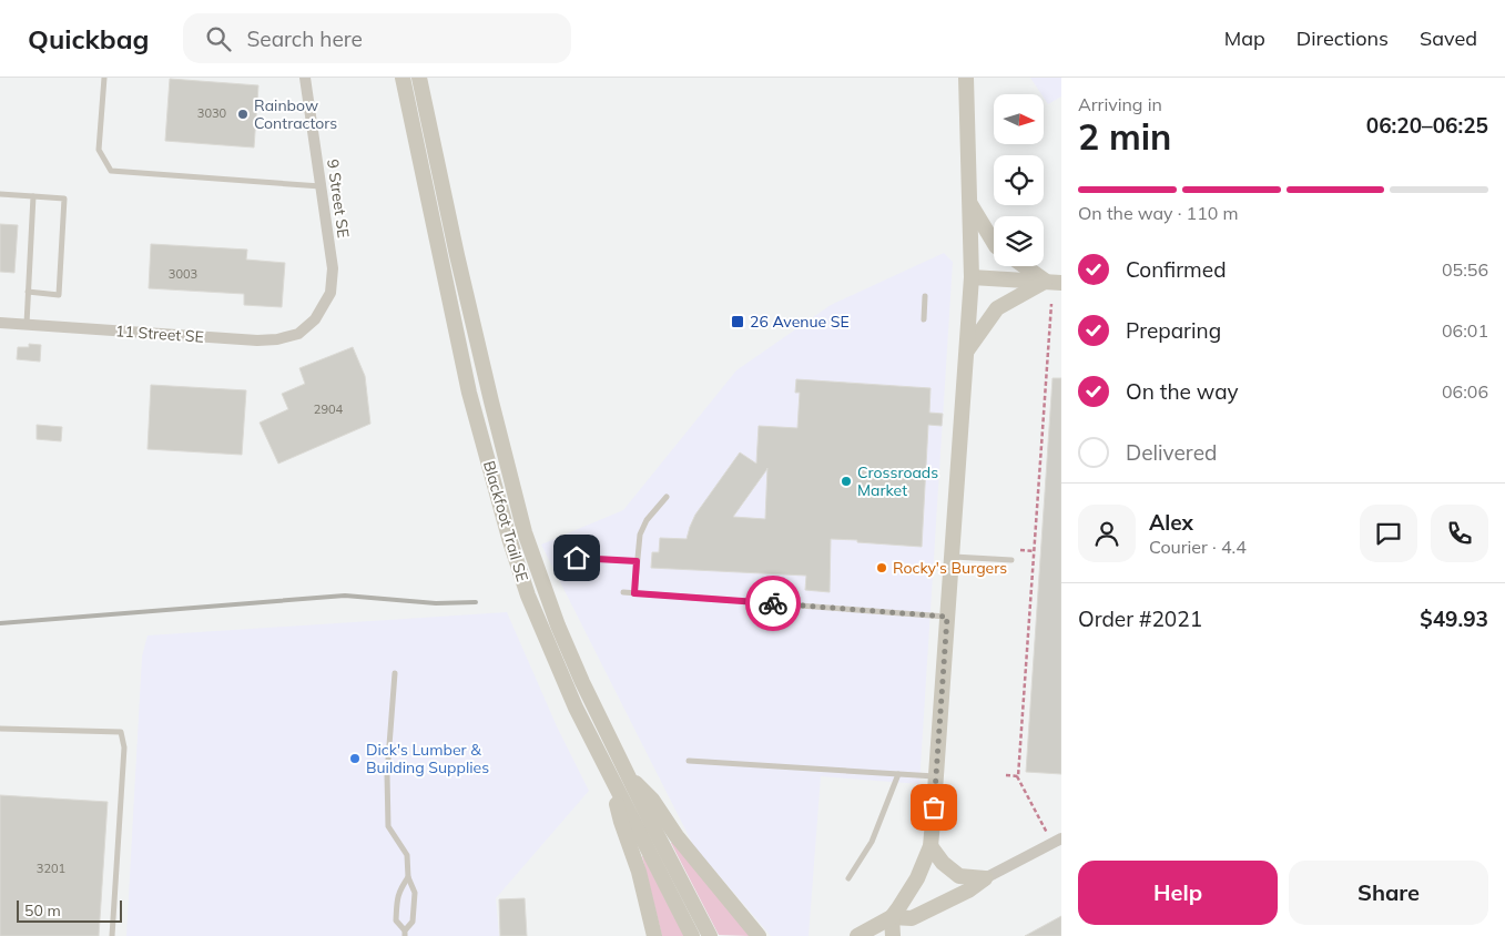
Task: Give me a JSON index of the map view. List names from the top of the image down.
{
  "streets": {
    "main road": ["Blackfoot Trail SE"],
    "street": ["9 Street SE", "11 Street SE"]
  },
  "crossings": [
    ["9 Street SE", "11 Street SE"]
  ],
  "places": {
    "other": [
      "Rainbow Contractors",
      "Crossroads Market",
      "Rocky's Burgers",
      "Dick's Lumber & Building Supplies"
    ],
    "transit": ["26 Avenue SE"]
  },
  "house_numbers": [
    "3030",
    "3003",
    "2904",
    "3201"
  ],
  "scale_bar": "50 m",
  "north": "right",
  "page": {
    "header": "Quickbag",
    "search": "Search here",
    "nav": ["Map", "Directions", "Saved"],
    "heading": ["2 min", "Arriving in", "06:20–06:25"],
    "panel": [
      "Alex",
      "Courier · 4.4",
      "Order #2021",
      "$49.93"
    ],
    "bar": "On the way · 110 m",
    "list": [
      ["Confirmed", "05:56"],
      ["Preparing", "06:01"],
      ["On the way", "06:06"],
      "Delivered"
    ],
    "buttons": ["Help", "Share"],
    "scale": "50 m"
  }
}
